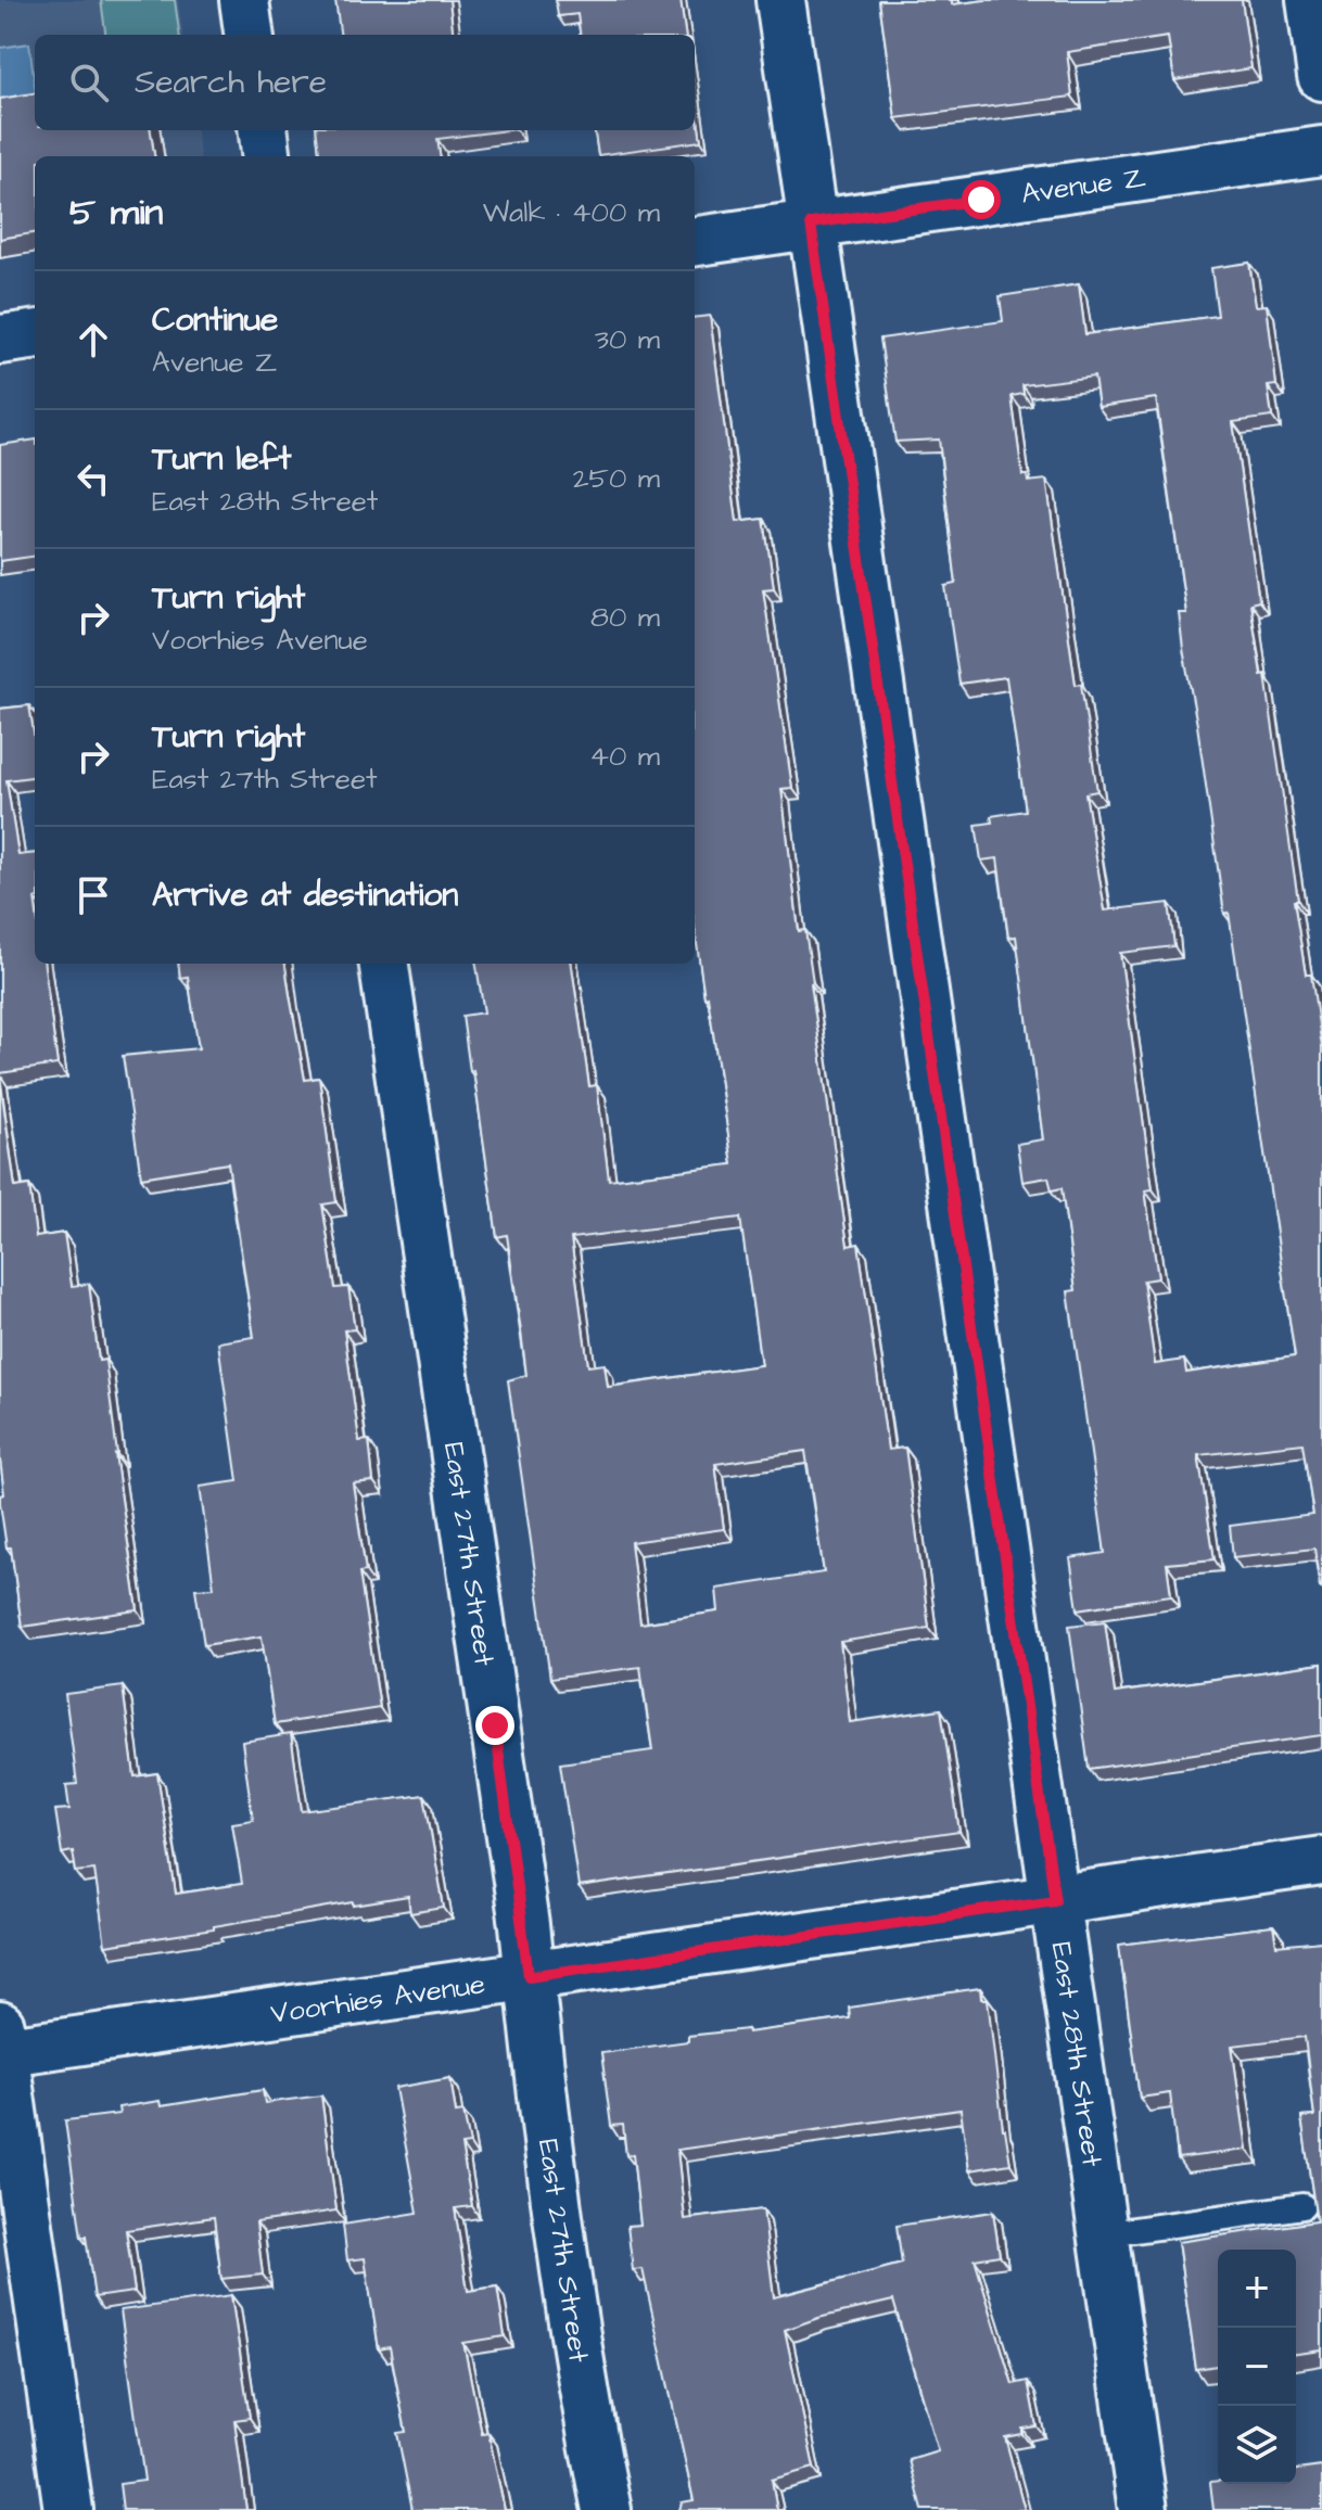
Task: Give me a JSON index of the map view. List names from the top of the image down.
{
  "streets": {
    "street": [
      "Avenue Z",
      "East 27th Street",
      "Voorhies Avenue",
      "East 28th Street"
    ]
  },
  "crossings": [
    ["Avenue Z", "East 28th Street"],
    ["East 27th Street", "Voorhies Avenue"],
    ["Voorhies Avenue", "East 28th Street"]
  ],
  "page": {
    "search": "Search here",
    "heading": ["5 min", "Walk · 400 m"],
    "list": [
      ["Continue", "Avenue Z", "30 m"],
      ["Turn left", "East 28th Street", "250 m"],
      ["Turn right", "Voorhies Avenue", "80 m"],
      ["Turn right", "East 27th Street", "40 m"],
      "Arrive at destination"
    ],
    "map_buttons": ["+", "−"]
  }
}
